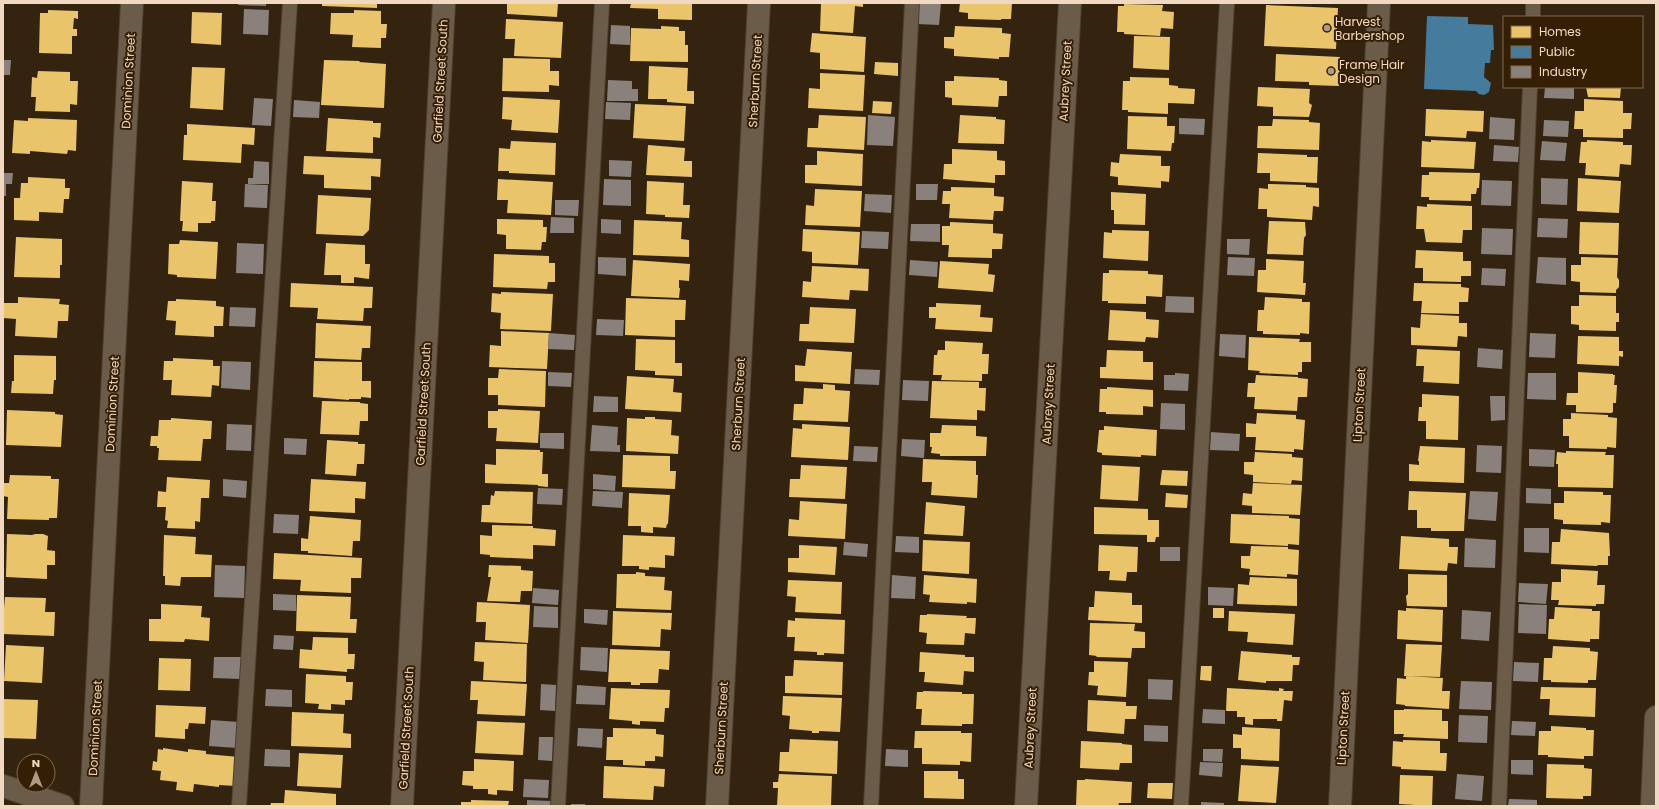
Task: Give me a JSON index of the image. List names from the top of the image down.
{
  "streets": {
    "street": [
      "Dominion Street",
      "Garfield Street South",
      "Sherburn Street",
      "Aubrey Street",
      "Lipton Street"
    ]
  },
  "places": ["Harvest Barbershop", "Frame Hair Design"],
  "legend": ["Homes", "Public", "Industry"],
  "north": "top"
}
